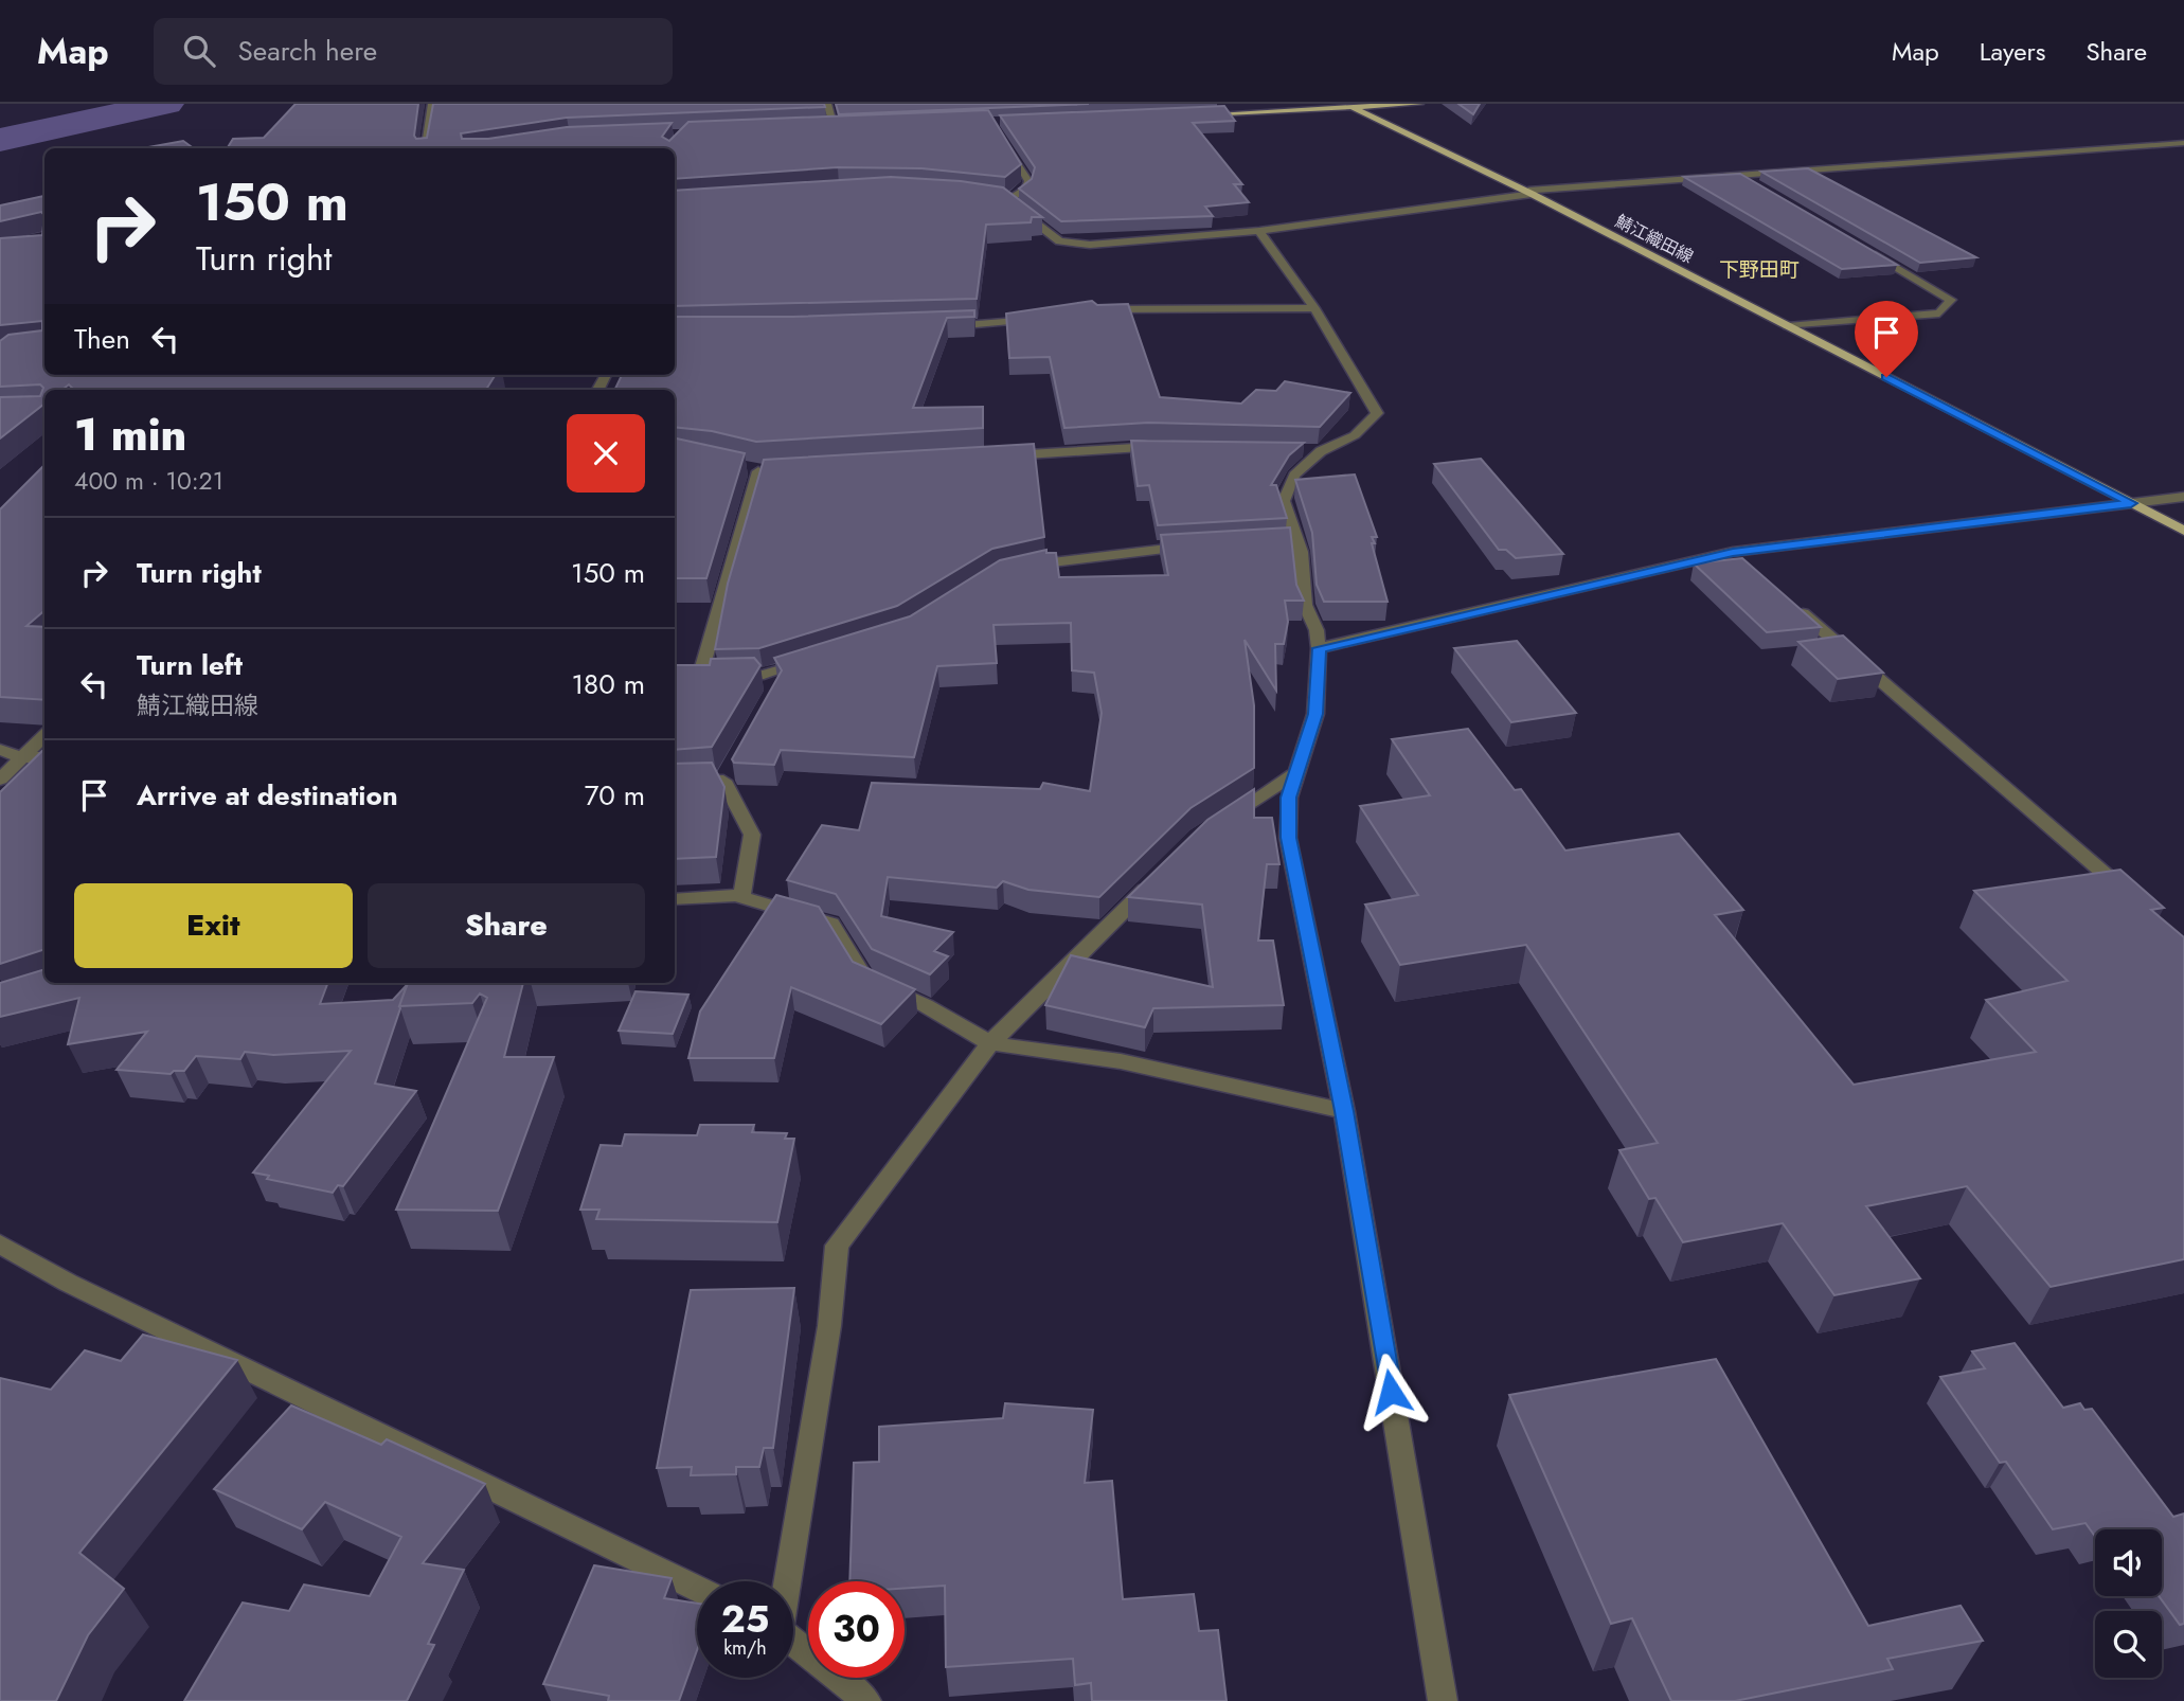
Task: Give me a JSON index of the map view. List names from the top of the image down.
{
  "streets": {
    "main road": ["鯖江織田線"]
  },
  "districts": ["下野田町"],
  "page": {
    "header": "Map",
    "search": "Search here",
    "nav": ["Map", "Layers", "Share"],
    "turn": ["150 m", "Turn right"],
    "then": "Then",
    "heading": ["1 min", "400 m · 10:21"],
    "list": [
      {
        "name": "Turn right",
        "value": "150 m"
      },
      {
        "name": "Turn left",
        "note": "鯖江織田線",
        "value": "180 m"
      },
      {
        "name": "Arrive at destination",
        "value": "70 m"
      }
    ],
    "buttons": ["Exit", "Share"],
    "speed": "25 km/h",
    "limit": "30"
  }
}
